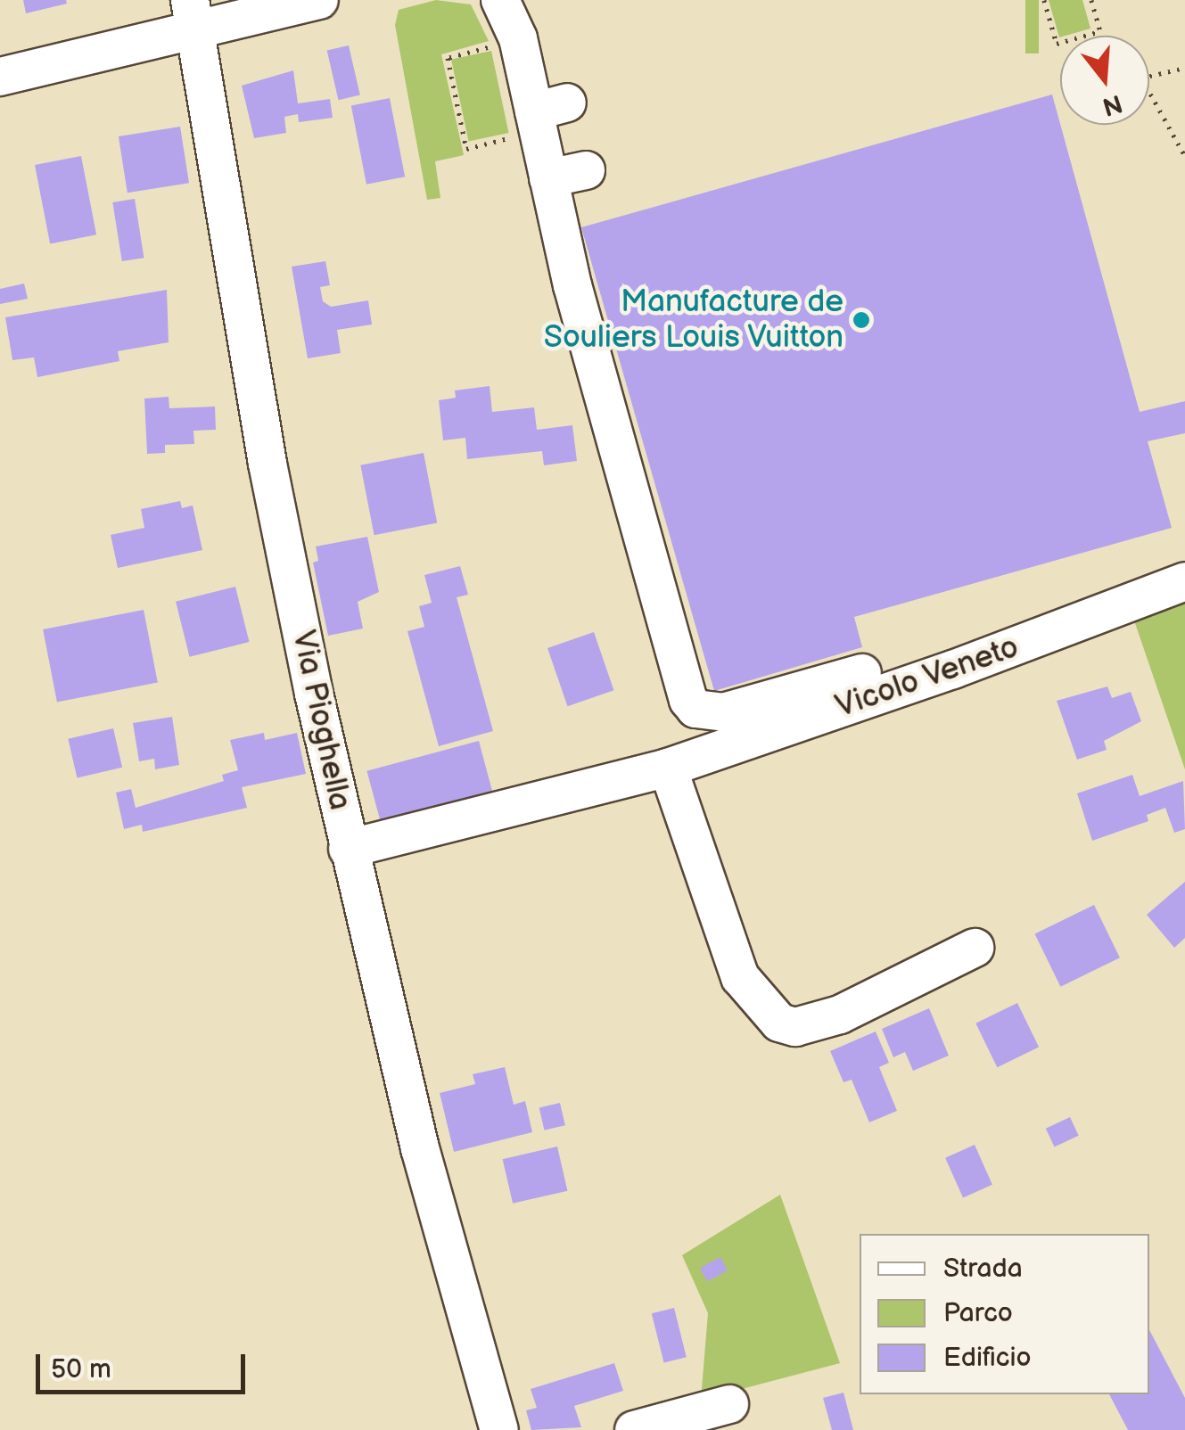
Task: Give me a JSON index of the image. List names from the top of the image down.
{
  "streets": {
    "street": ["Vicolo Veneto", "Via Pioghella"]
  },
  "crossings": [
    ["Vicolo Veneto", "Via Pioghella"]
  ],
  "places": ["Manufacture de Souliers Louis Vuitton"],
  "legend": ["Strada", "Parco", "Edificio"],
  "scale_bar": "50 m",
  "north": "bottom"
}
